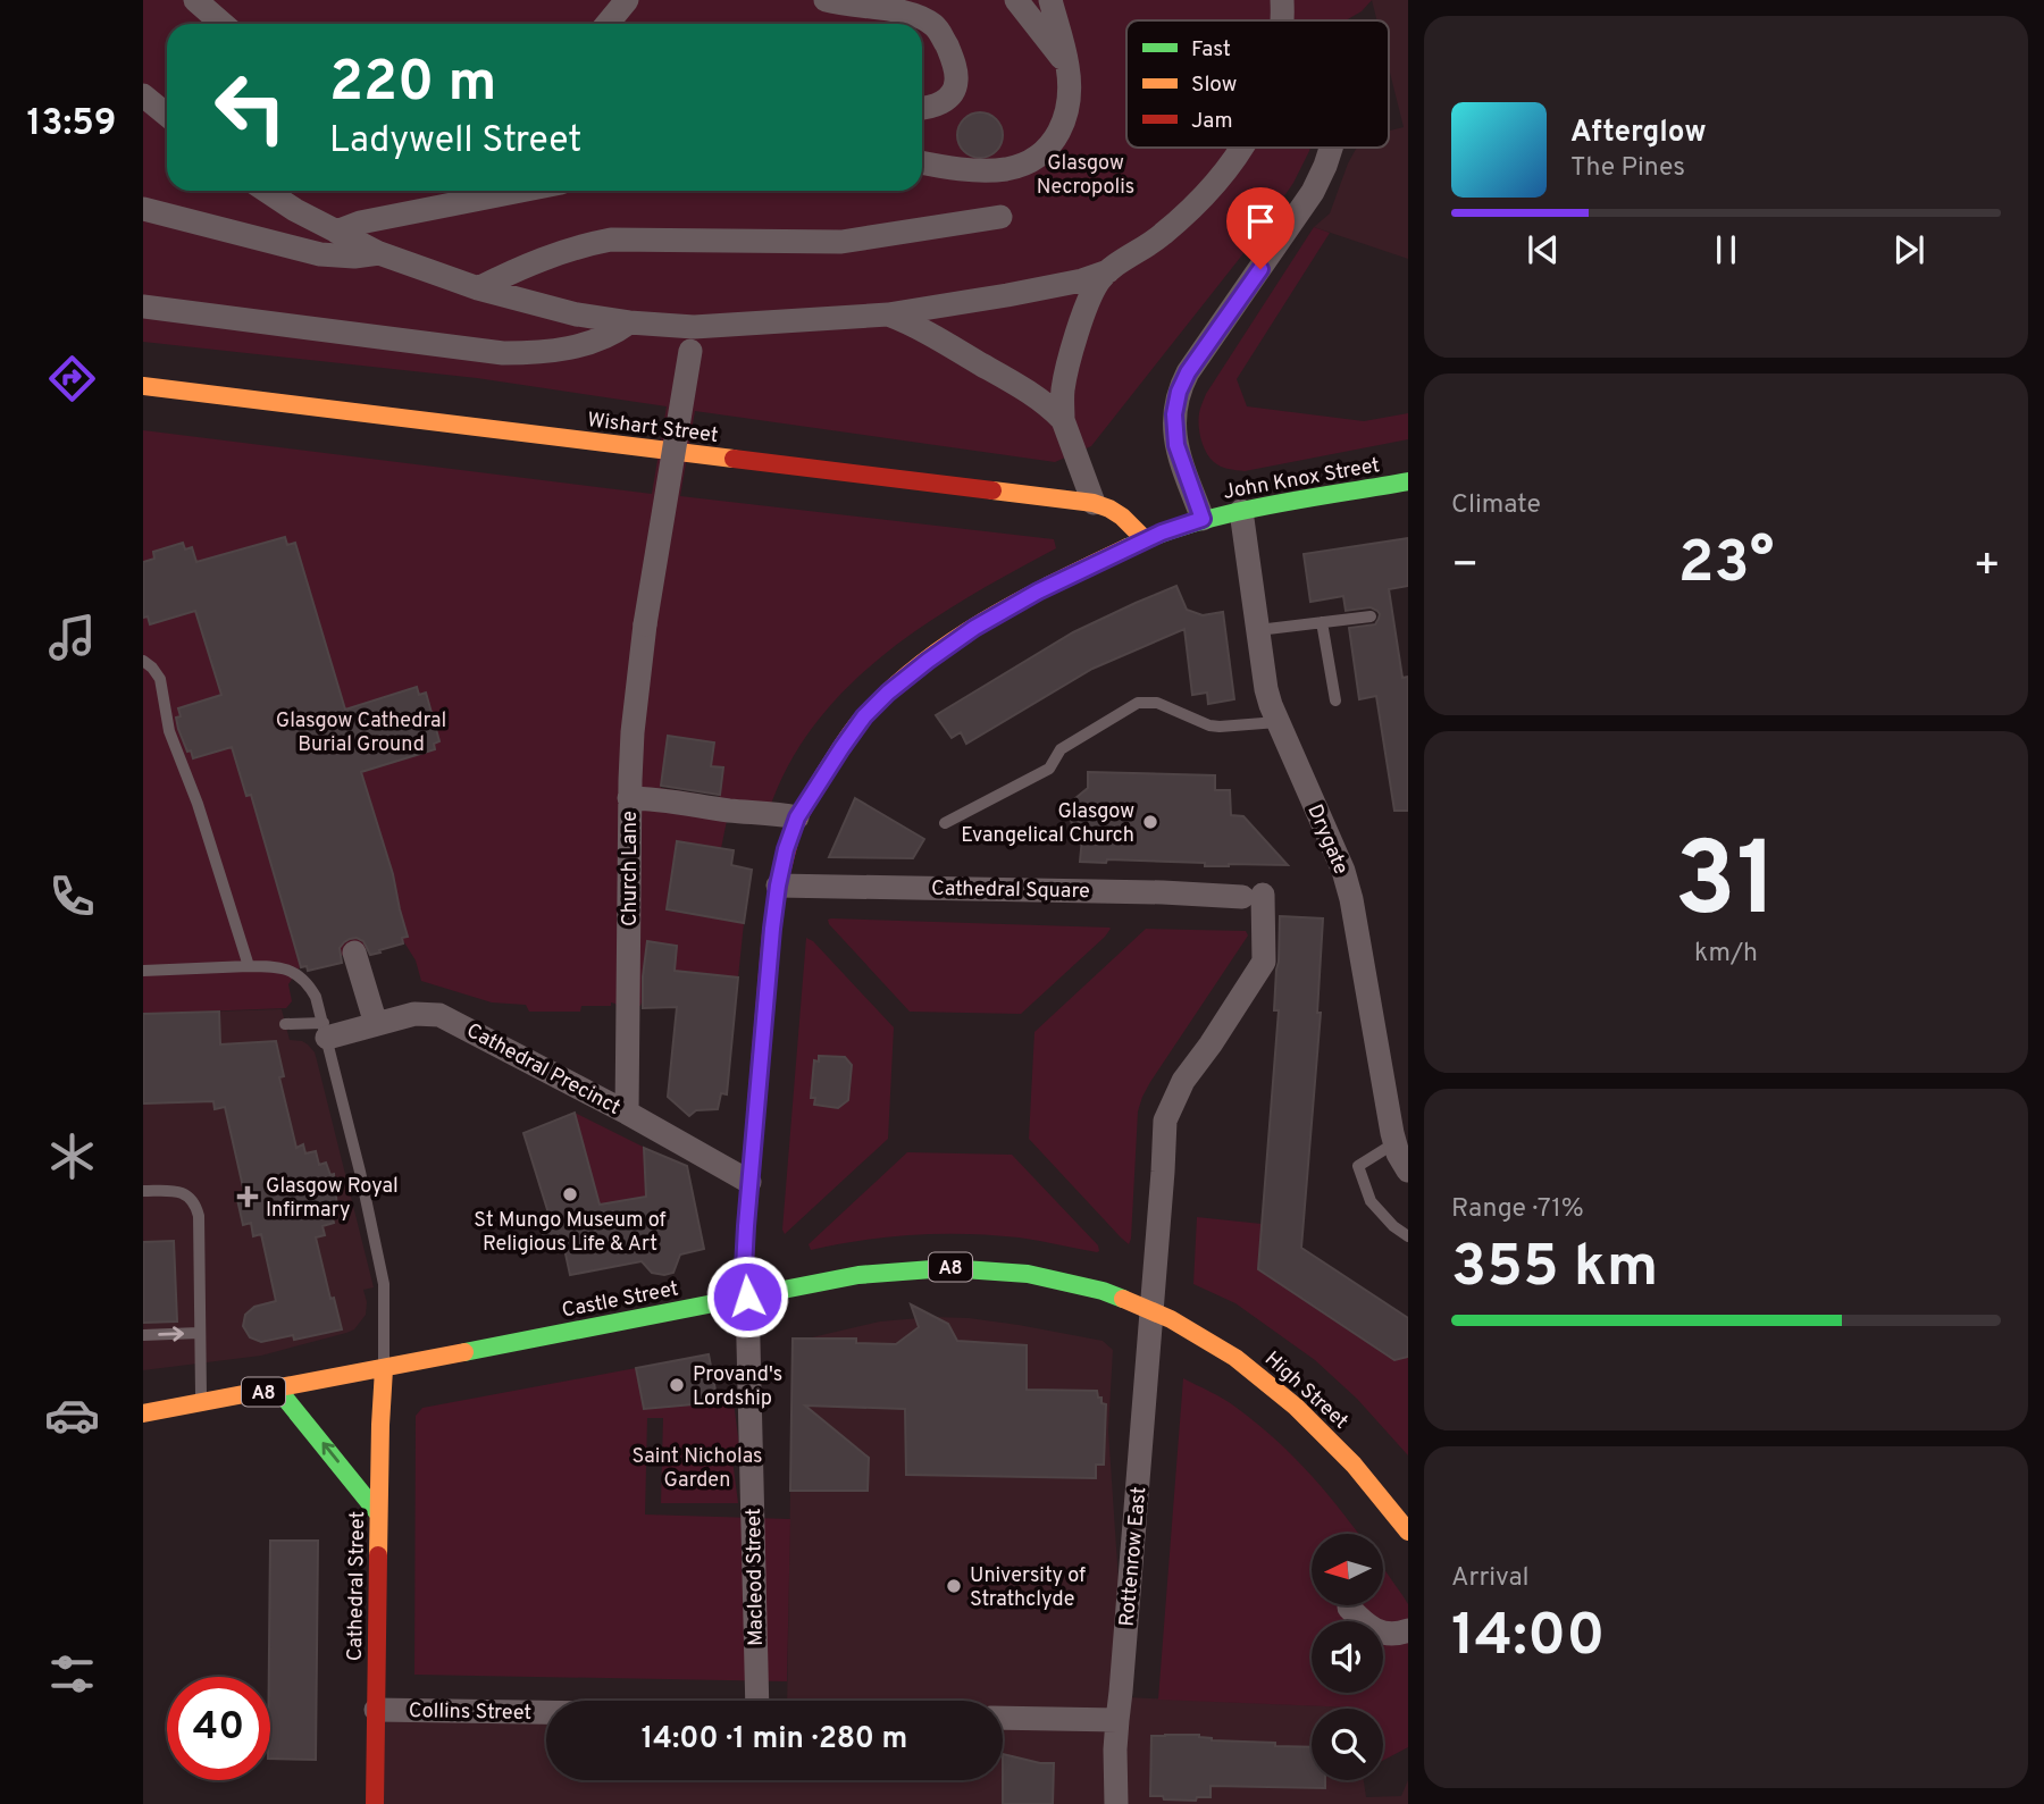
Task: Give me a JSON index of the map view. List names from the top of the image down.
{
  "streets": {
    "street": [
      "Wishart Street",
      "John Knox Street",
      "Drygate",
      "Church Lane",
      "Cathedral Square",
      "Cathedral Precinct",
      "A8",
      "Castle Street",
      "High Street",
      "Rottenrow East",
      "Macleod Street",
      "Cathedral Street",
      "Collins Street"
    ]
  },
  "crossings": [
    ["Wishart Street", "John Knox Street"],
    ["John Knox Street", "Drygate"],
    ["John Knox Street", "Cathedral Square"],
    ["John Knox Street", "Cathedral Precinct"],
    ["John Knox Street", "Castle Street"],
    ["John Knox Street", "Macleod Street"],
    ["Church Lane", "Cathedral Precinct"],
    ["Cathedral Square", "Castle Street"],
    ["Cathedral Square", "High Street"],
    ["Cathedral Square", "Rottenrow East"],
    ["Castle Street", "High Street"],
    ["Castle Street", "Rottenrow East"],
    ["Castle Street", "Macleod Street"],
    ["Castle Street", "Cathedral Street"],
    ["High Street", "Rottenrow East"],
    ["Cathedral Street", "Collins Street"]
  ],
  "parks": ["Glasgow Necropolis", "Glasgow Cathedral Burial Ground", "Saint Nicholas Garden"],
  "places": {
    "other": [
      "Glasgow Evangelical Church",
      "St Mungo Museum of Religious Life & Art",
      "Provand's Lordship",
      "University of Strathclyde"
    ],
    "health": ["Glasgow Royal Infirmary"]
  },
  "legend": ["Fast", "Slow", "Jam"],
  "north": "left",
  "page": {
    "tabs": "13:59",
    "turn": ["220 m", "Ladywell Street"],
    "song": ["Afterglow", "The Pines"],
    "tile": [
      "Climate",
      ["31", "km/h"],
      ["Range · 71%", "355 km"],
      ["Arrival", "14:00"]
    ],
    "heat": ["−", "23°", "+"],
    "limit": "40",
    "trip": "14:00 · 1 min · 280 m"
  }
}
